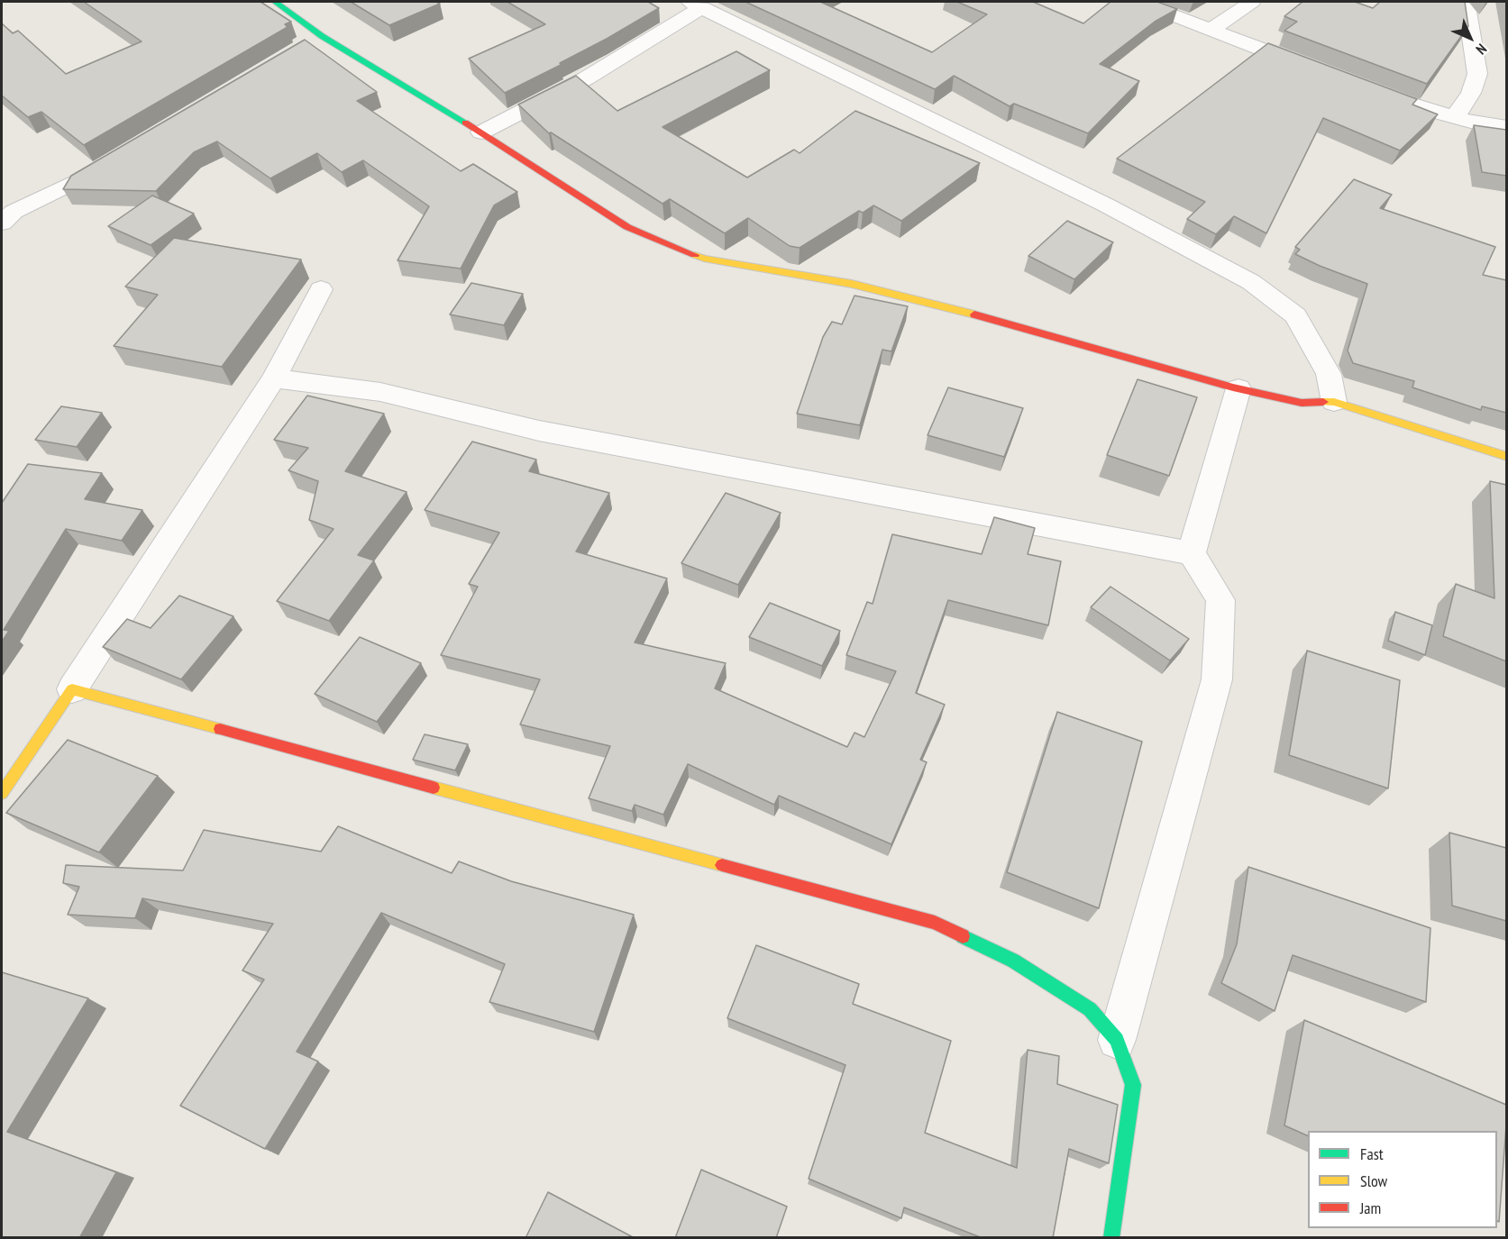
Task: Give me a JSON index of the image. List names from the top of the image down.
{
  "legend": ["Fast", "Slow", "Jam"],
  "north": "bottom right"
}
